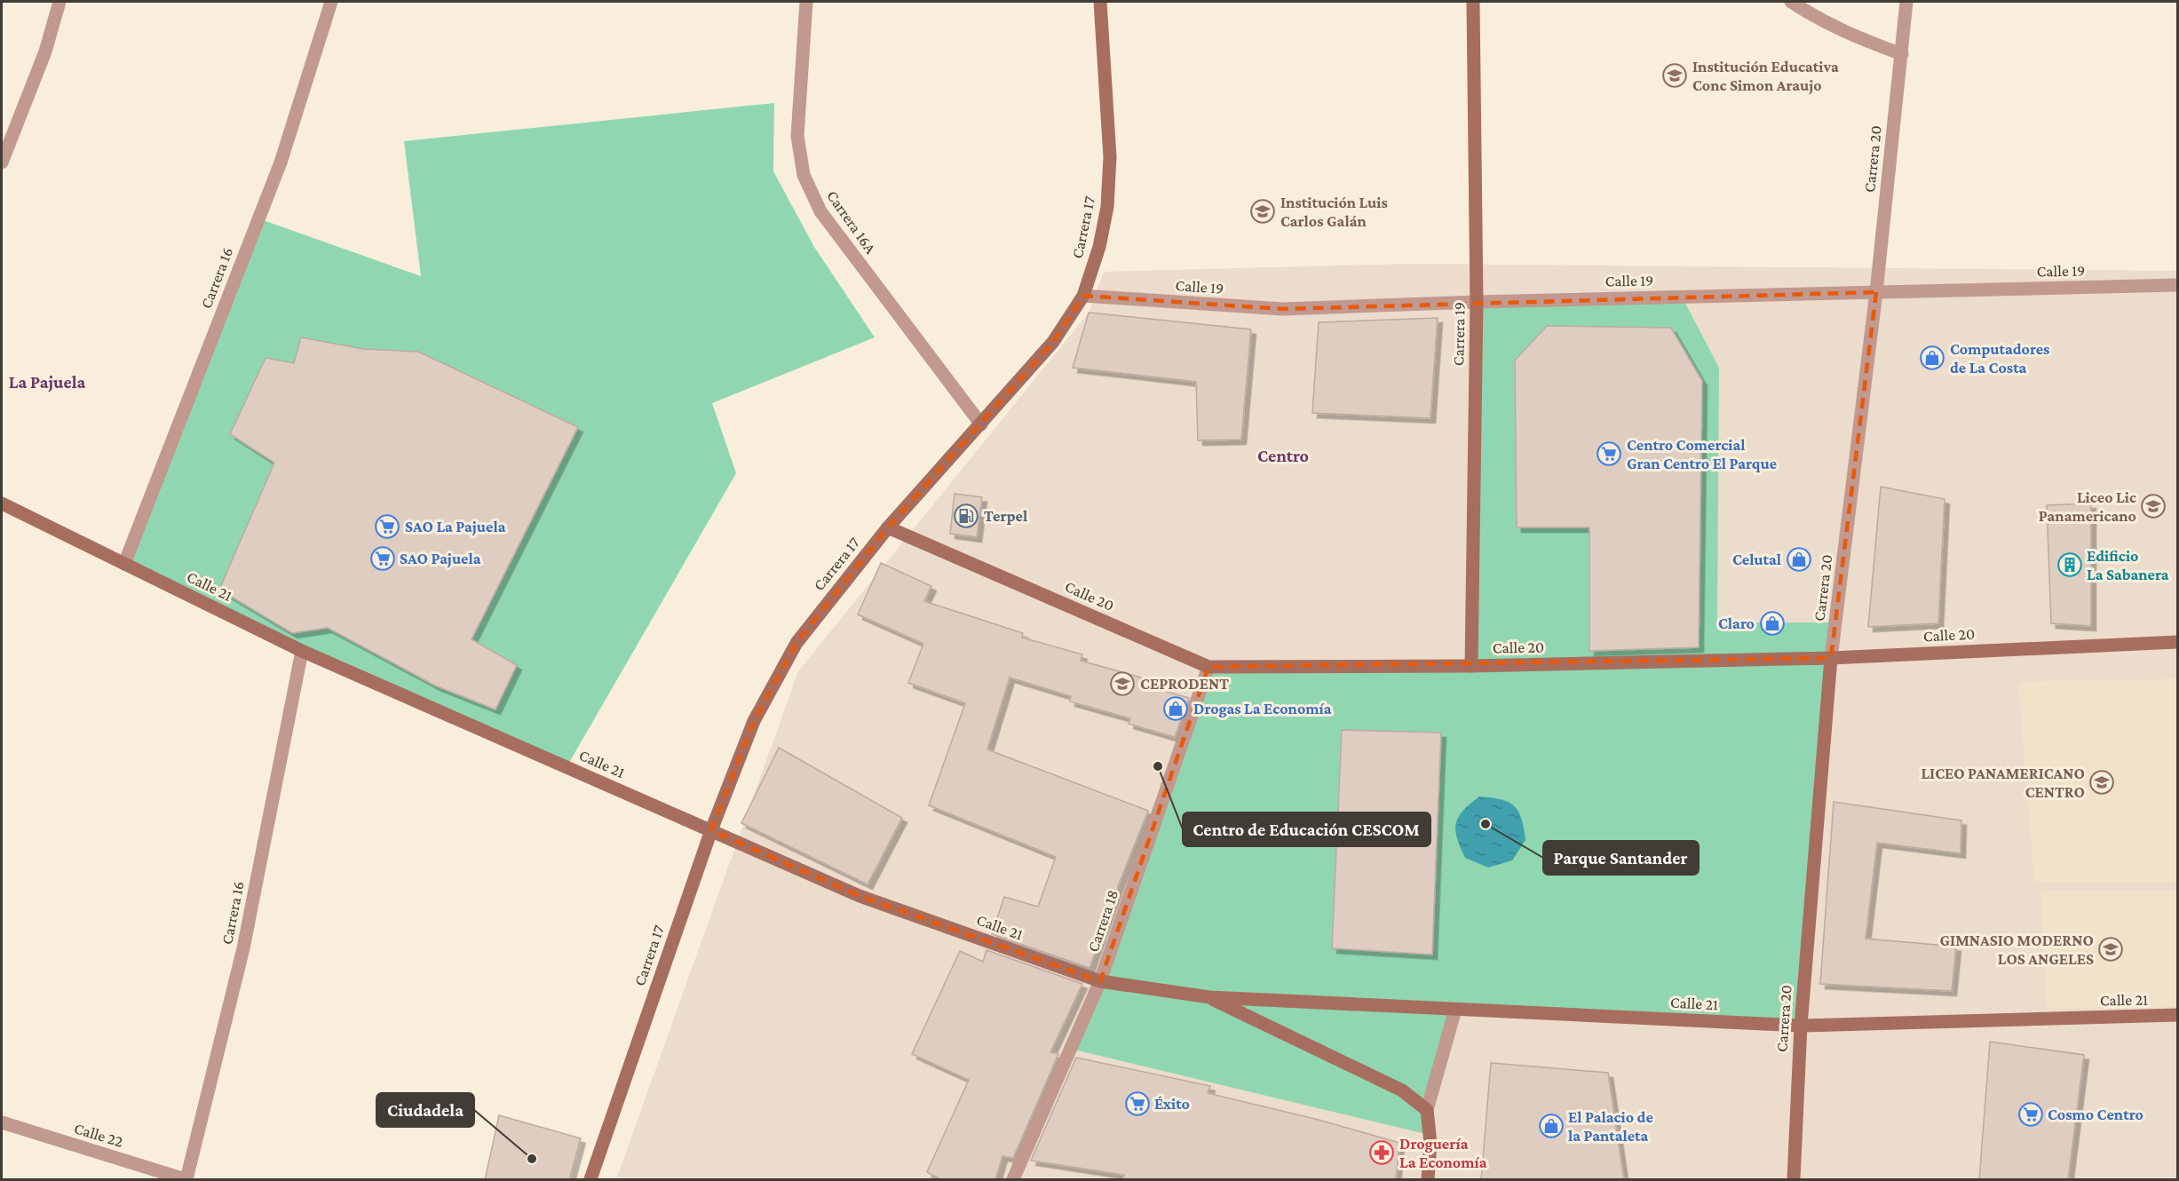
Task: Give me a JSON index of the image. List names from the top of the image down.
{
  "streets": {
    "main road": [
      "Carrera 20",
      "Carrera 17",
      "Carrera 19",
      "Calle 21",
      "Calle 20"
    ],
    "street": [
      "Carrera 16A",
      "Calle 19",
      "Carrera 16",
      "Carrera 18",
      "Calle 22"
    ]
  },
  "crossings": [
    ["Carrera 20", "Calle 19"],
    ["Carrera 20", "Calle 21"],
    ["Carrera 20", "Calle 20"],
    ["Carrera 16A", "Carrera 17"],
    ["Carrera 17", "Calle 19"],
    ["Carrera 17", "Calle 21"],
    ["Carrera 17", "Calle 20"],
    ["Calle 19", "Carrera 19"],
    ["Carrera 16", "Calle 21"],
    ["Carrera 16", "Calle 22"],
    ["Carrera 19", "Calle 20"],
    ["Calle 21", "Carrera 18"],
    ["Calle 20", "Carrera 18"]
  ],
  "districts": ["La Pajuela", "Centro"],
  "places": {
    "school or university": [
      "Institución Educativa Conc Simon Araujo",
      "Institución Luis Carlos Galán",
      "Liceo Lic Panamericano",
      "CEPRODENT",
      "LICEO PANAMERICANO CENTRO",
      "GIMNASIO MODERNO LOS ANGELES"
    ],
    "shop": [
      "Computadores de La Costa",
      "Celutal",
      "Claro",
      "Drogas La Economía",
      "El Palacio de la Pantaleta"
    ],
    "supermarket": [
      "Centro Comercial Gran Centro El Parque",
      "SAO La Pajuela",
      "SAO Pajuela",
      "Éxito",
      "Cosmo Centro"
    ],
    "fuel station": ["Terpel"],
    "building": ["Edificio La Sabanera"],
    "other": ["Centro de Educación CESCOM", "Parque Santander", "Ciudadela"],
    "pharmacy": ["Droguería La Economía"]
  }
}
